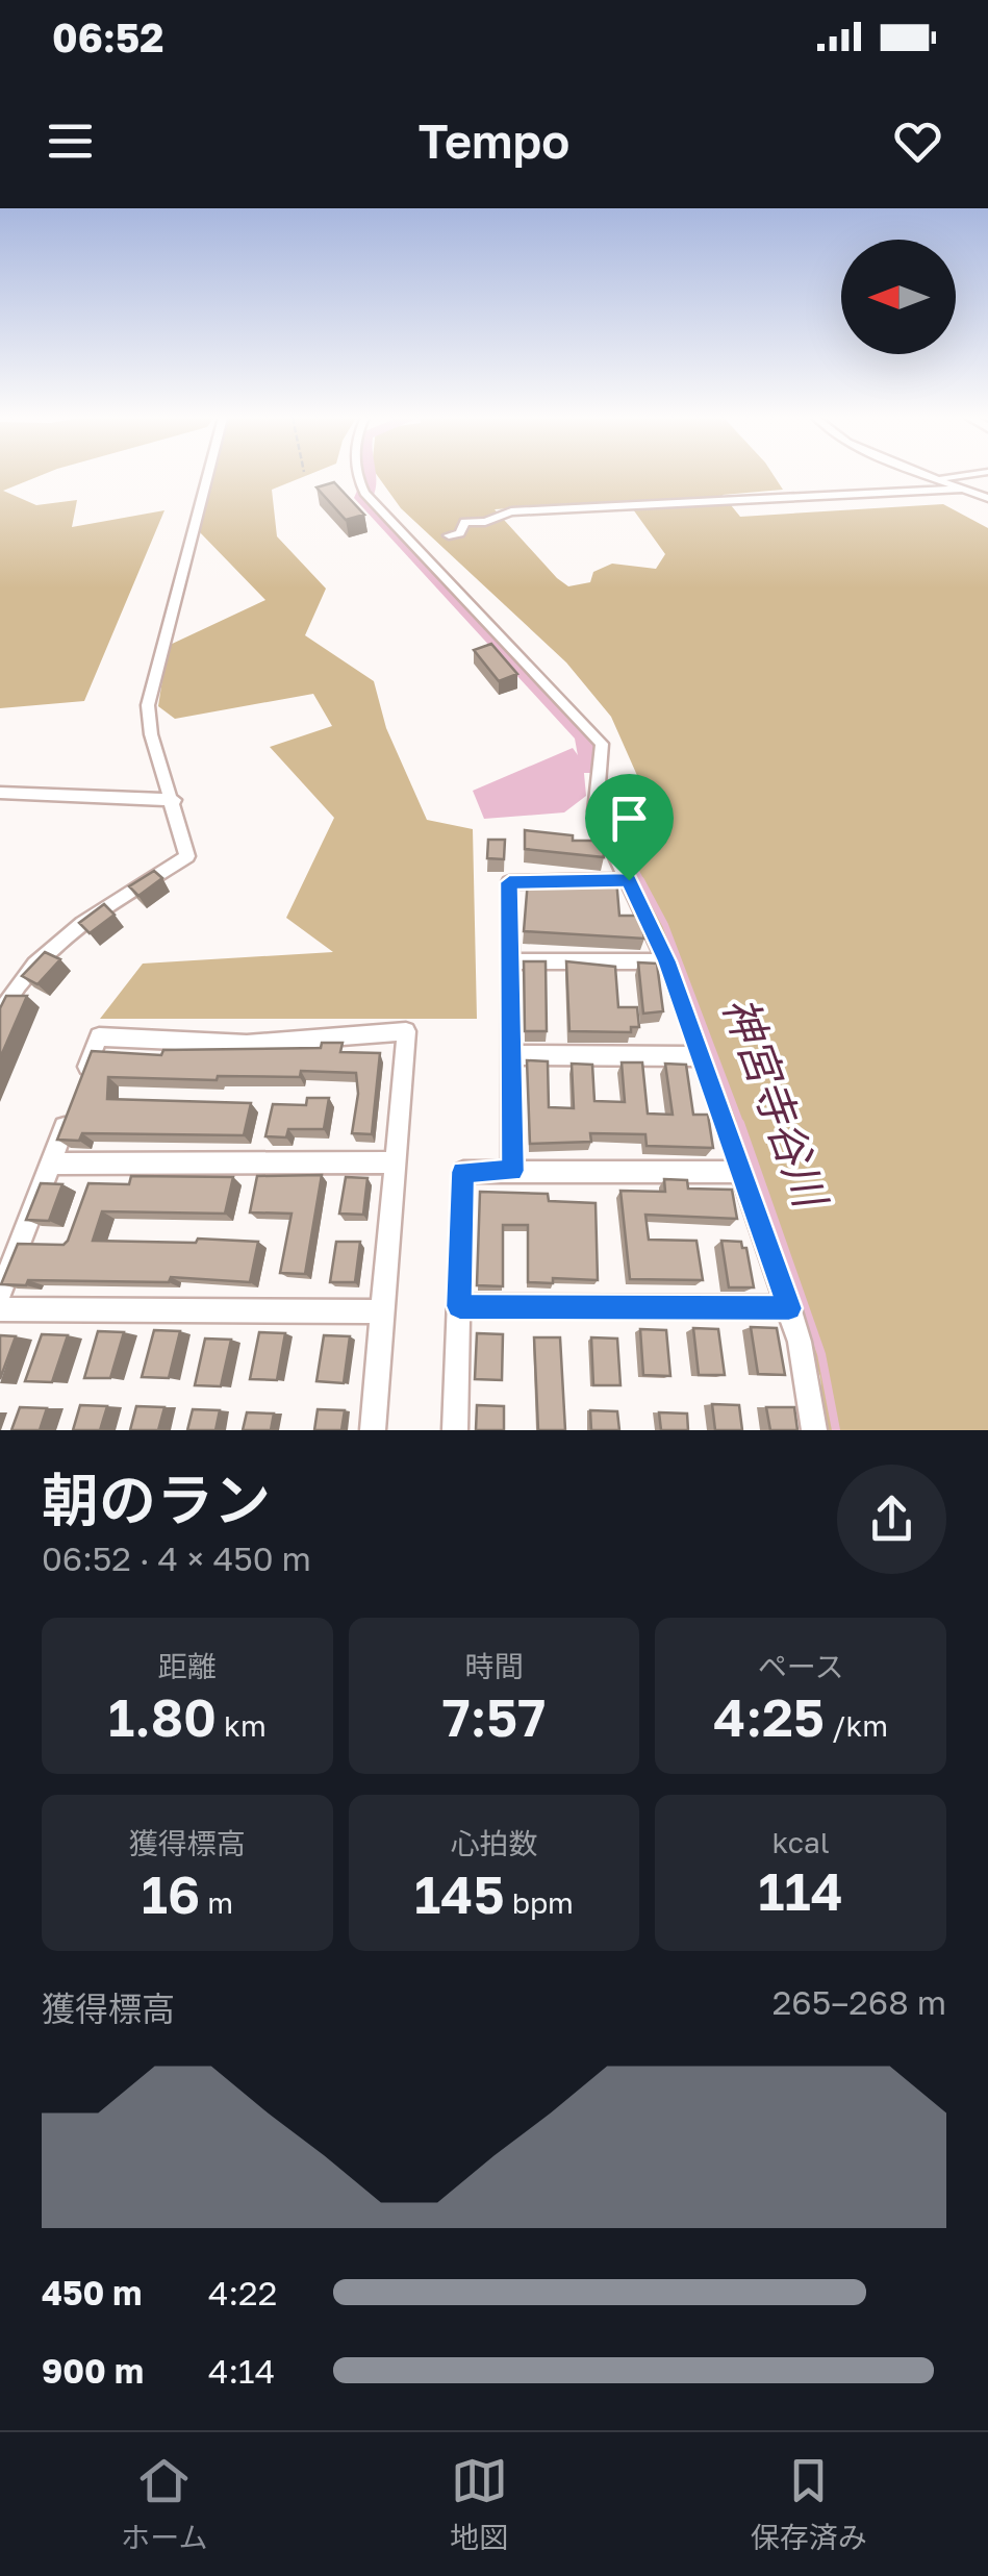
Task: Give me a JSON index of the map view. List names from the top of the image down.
{
  "water": ["神宮寺谷川"],
  "north": "left",
  "page": {
    "status": "06:52",
    "header": "Tempo",
    "heading": ["朝のラン", "06:52 · 4 × 450 m"],
    "stats": [
      ["距離", "1.80 km"],
      ["時間", "7:57"],
      ["ペース", "4:25 /km"],
      ["獲得標高", "16 m"],
      ["心拍数", "145 bpm"],
      ["kcal", "114"]
    ],
    "chart": ["獲得標高", "265–268 m"],
    "list": [
      {
        "name": "450 m",
        "note": "4:22"
      },
      {
        "name": "900 m",
        "note": "4:14"
      }
    ],
    "tabs": ["ホーム", "地図", "保存済み"]
  }
}
